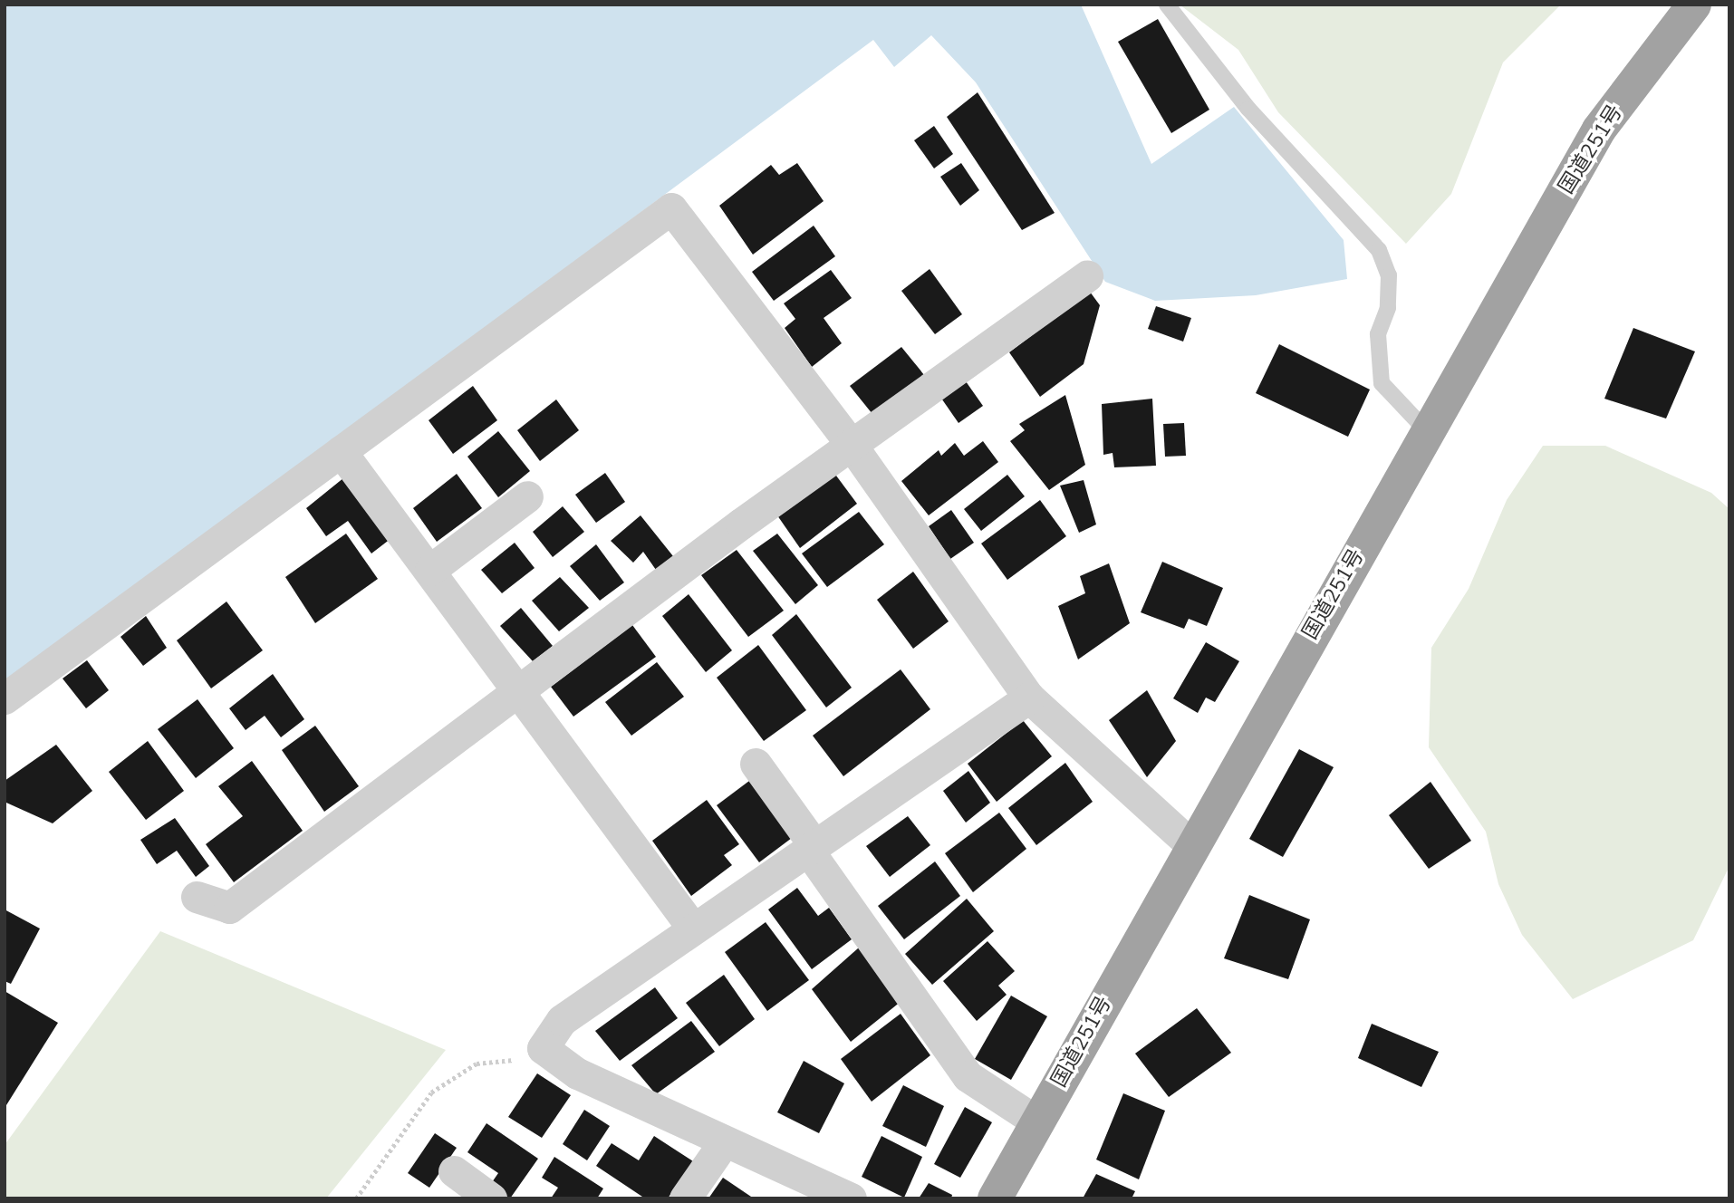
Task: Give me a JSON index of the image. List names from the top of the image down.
{
  "streets": {
    "highway": ["国道251号"]
  }
}
